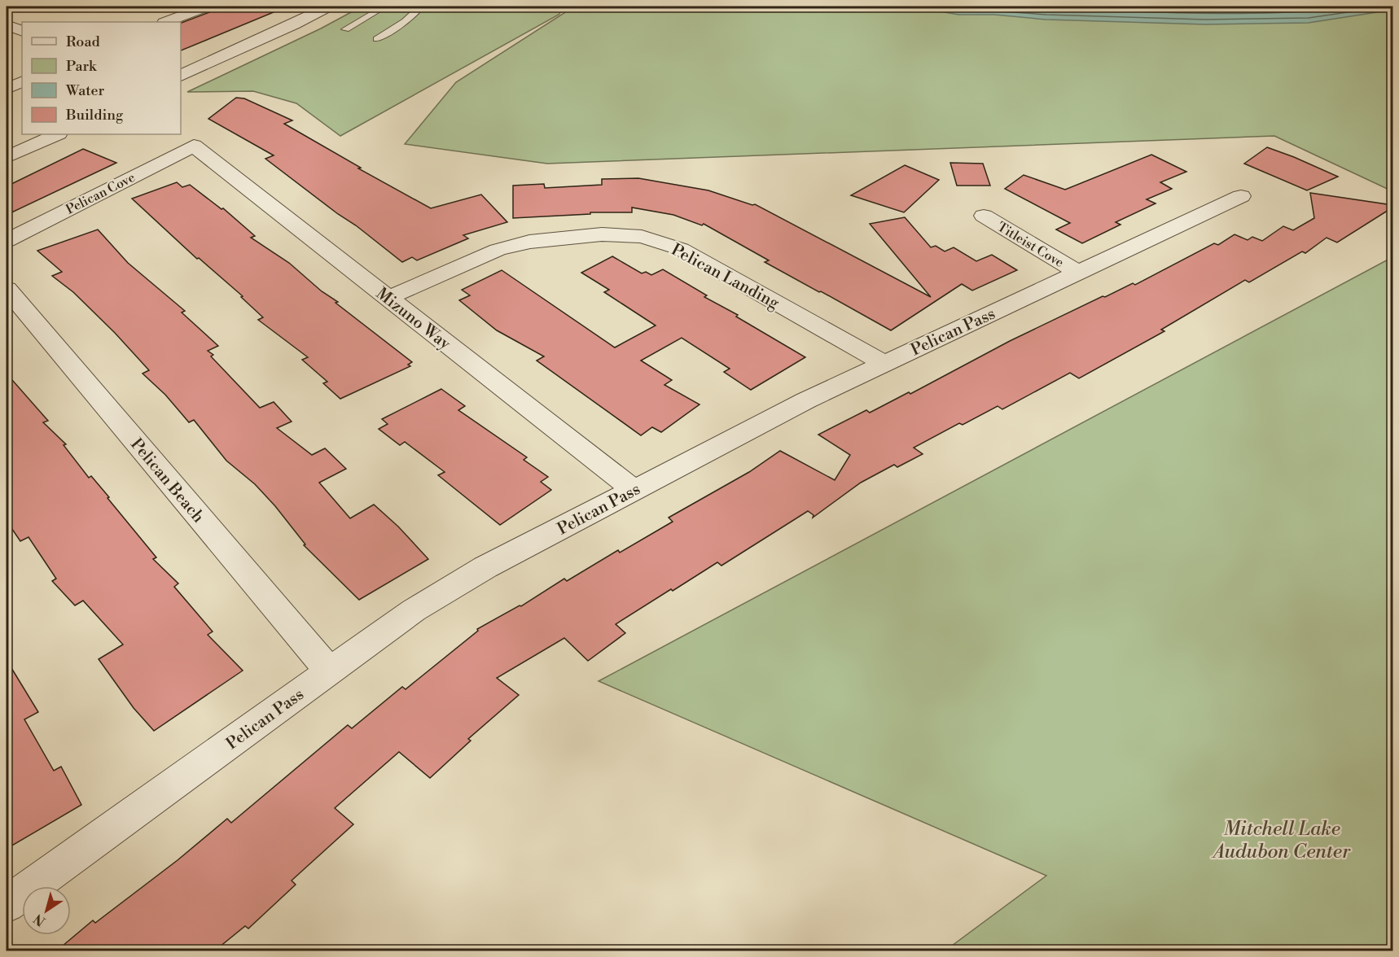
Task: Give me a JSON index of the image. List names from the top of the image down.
{
  "streets": {
    "street": [
      "Pelican Cove",
      "Titleist Cove",
      "Pelican Landing",
      "Mizuno Way",
      "Pelican Pass",
      "Pelican Beach"
    ]
  },
  "crossings": [
    ["Pelican Cove", "Mizuno Way"],
    ["Titleist Cove", "Pelican Pass"],
    ["Pelican Landing", "Mizuno Way"],
    ["Pelican Landing", "Pelican Pass"],
    ["Mizuno Way", "Pelican Pass"],
    ["Pelican Pass", "Pelican Beach"]
  ],
  "parks": ["Mitchell Lake Audubon Center"],
  "legend": [
    "Road",
    "Park",
    "Water",
    "Building"
  ],
  "north": "bottom left"
}
